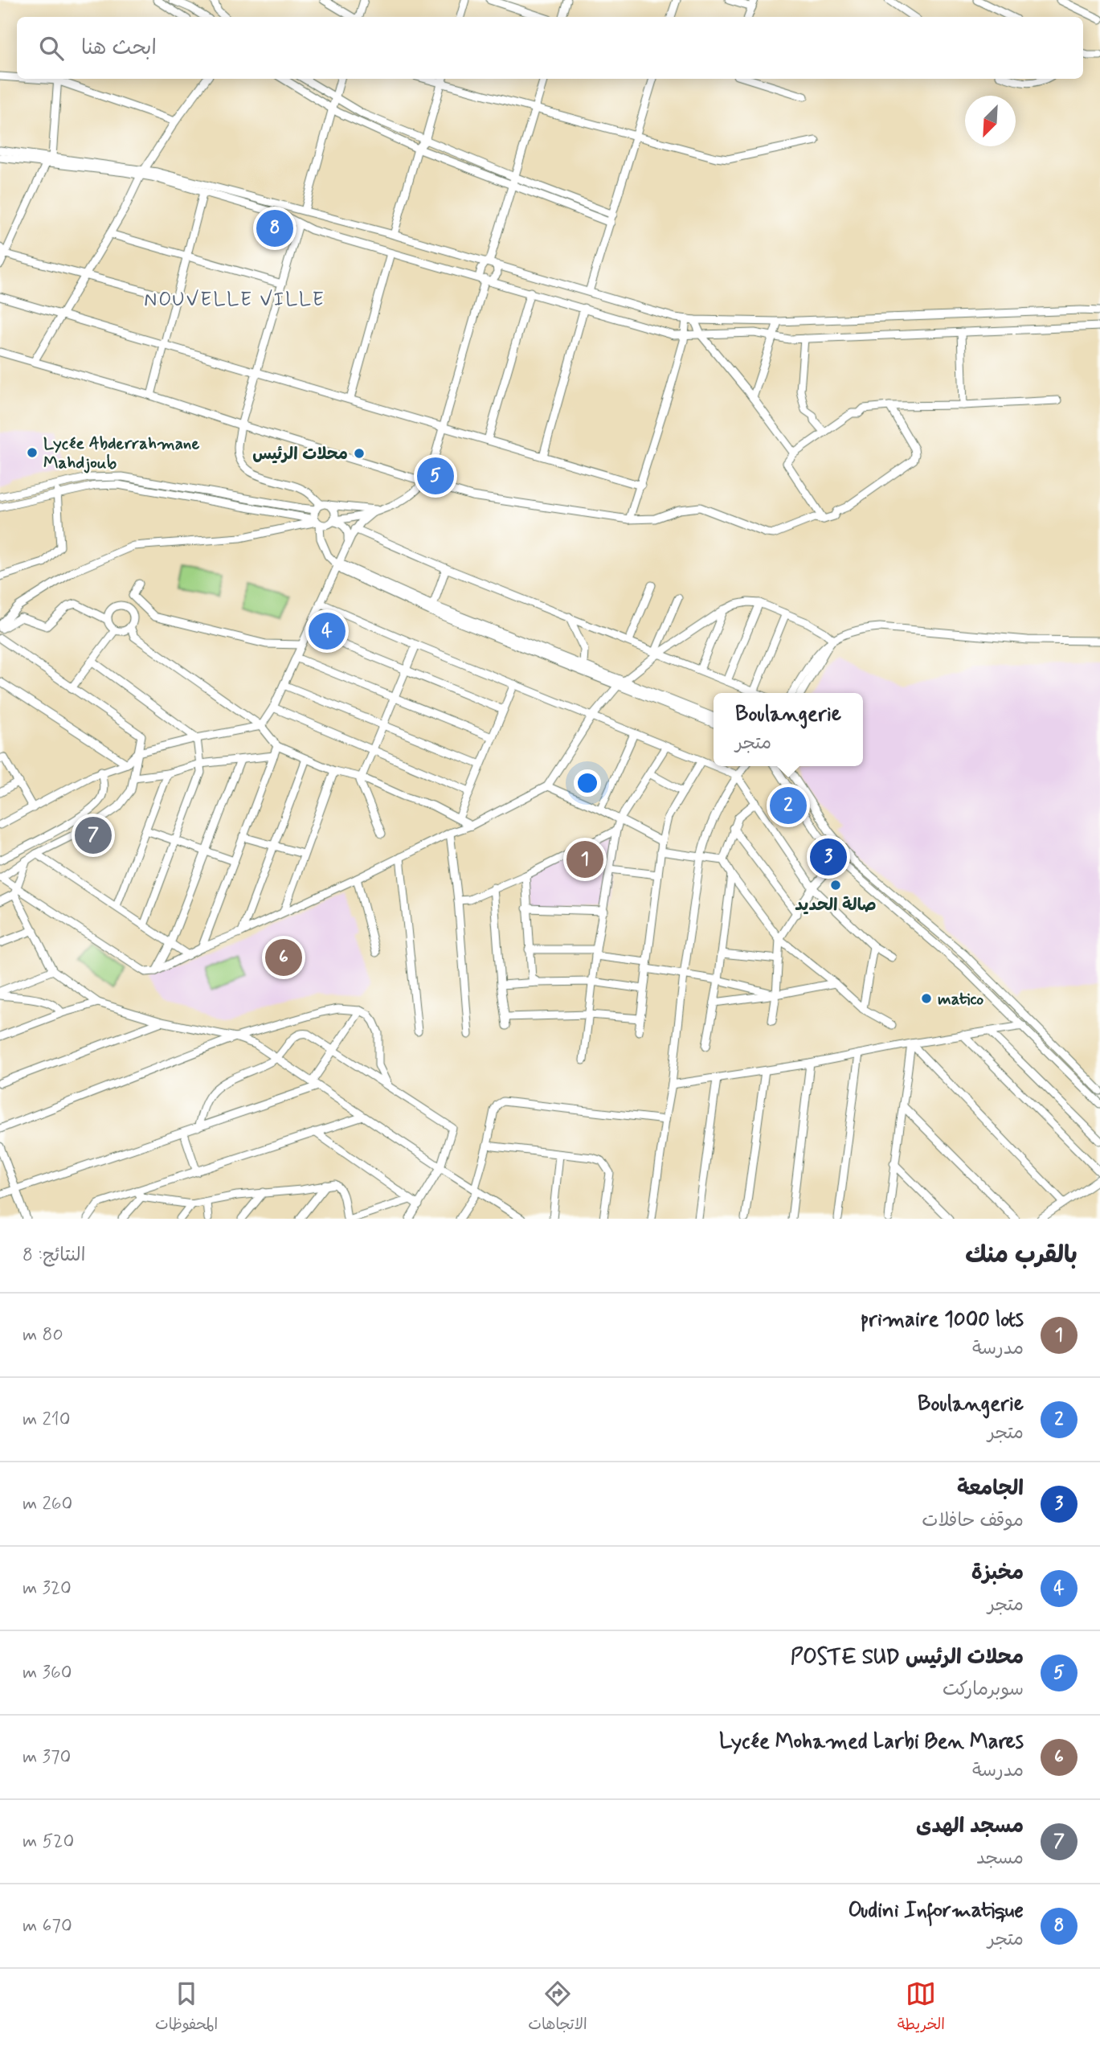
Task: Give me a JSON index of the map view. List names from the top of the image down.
{
  "districts": ["NOUVELLE VILLE"],
  "places": [
    "Lycée Abderrahmane Mahdjoub",
    "محلات الرئيس",
    "صالة الحديد",
    "matico"
  ],
  "north": "bottom left",
  "page": {
    "search": "ابحث هنا",
    "pins": [
      "8",
      "5",
      "4",
      "2",
      "7",
      "3",
      "1",
      "6"
    ],
    "popup": ["Boulangerie", "متجر"],
    "heading": ["بالقرب منك", "النتائج: 8"],
    "list": [
      {
        "mark": "1",
        "name": "primaire 1000 lots",
        "note": "مدرسة",
        "value": "80 m"
      },
      {
        "mark": "2",
        "name": "Boulangerie",
        "note": "متجر",
        "value": "210 m"
      },
      {
        "mark": "3",
        "name": "الجامعة",
        "note": "موقف حافلات",
        "value": "260 m"
      },
      {
        "mark": "4",
        "name": "مخبزة",
        "note": "متجر",
        "value": "320 m"
      },
      {
        "mark": "5",
        "name": "محلات الرئيس POSTE SUD",
        "note": "سوبرماركت",
        "value": "360 m"
      },
      {
        "mark": "6",
        "name": "Lycée Mohamed Larbi Ben Mares",
        "note": "مدرسة",
        "value": "370 m"
      },
      {
        "mark": "7",
        "name": "مسجد الهدى",
        "note": "مسجد",
        "value": "520 m"
      },
      {
        "mark": "8",
        "name": "Oudini Informatique",
        "note": "متجر",
        "value": "670 m"
      }
    ],
    "nav": ["الخريطة", "الاتجاهات", "المحفوظات"]
  }
}
